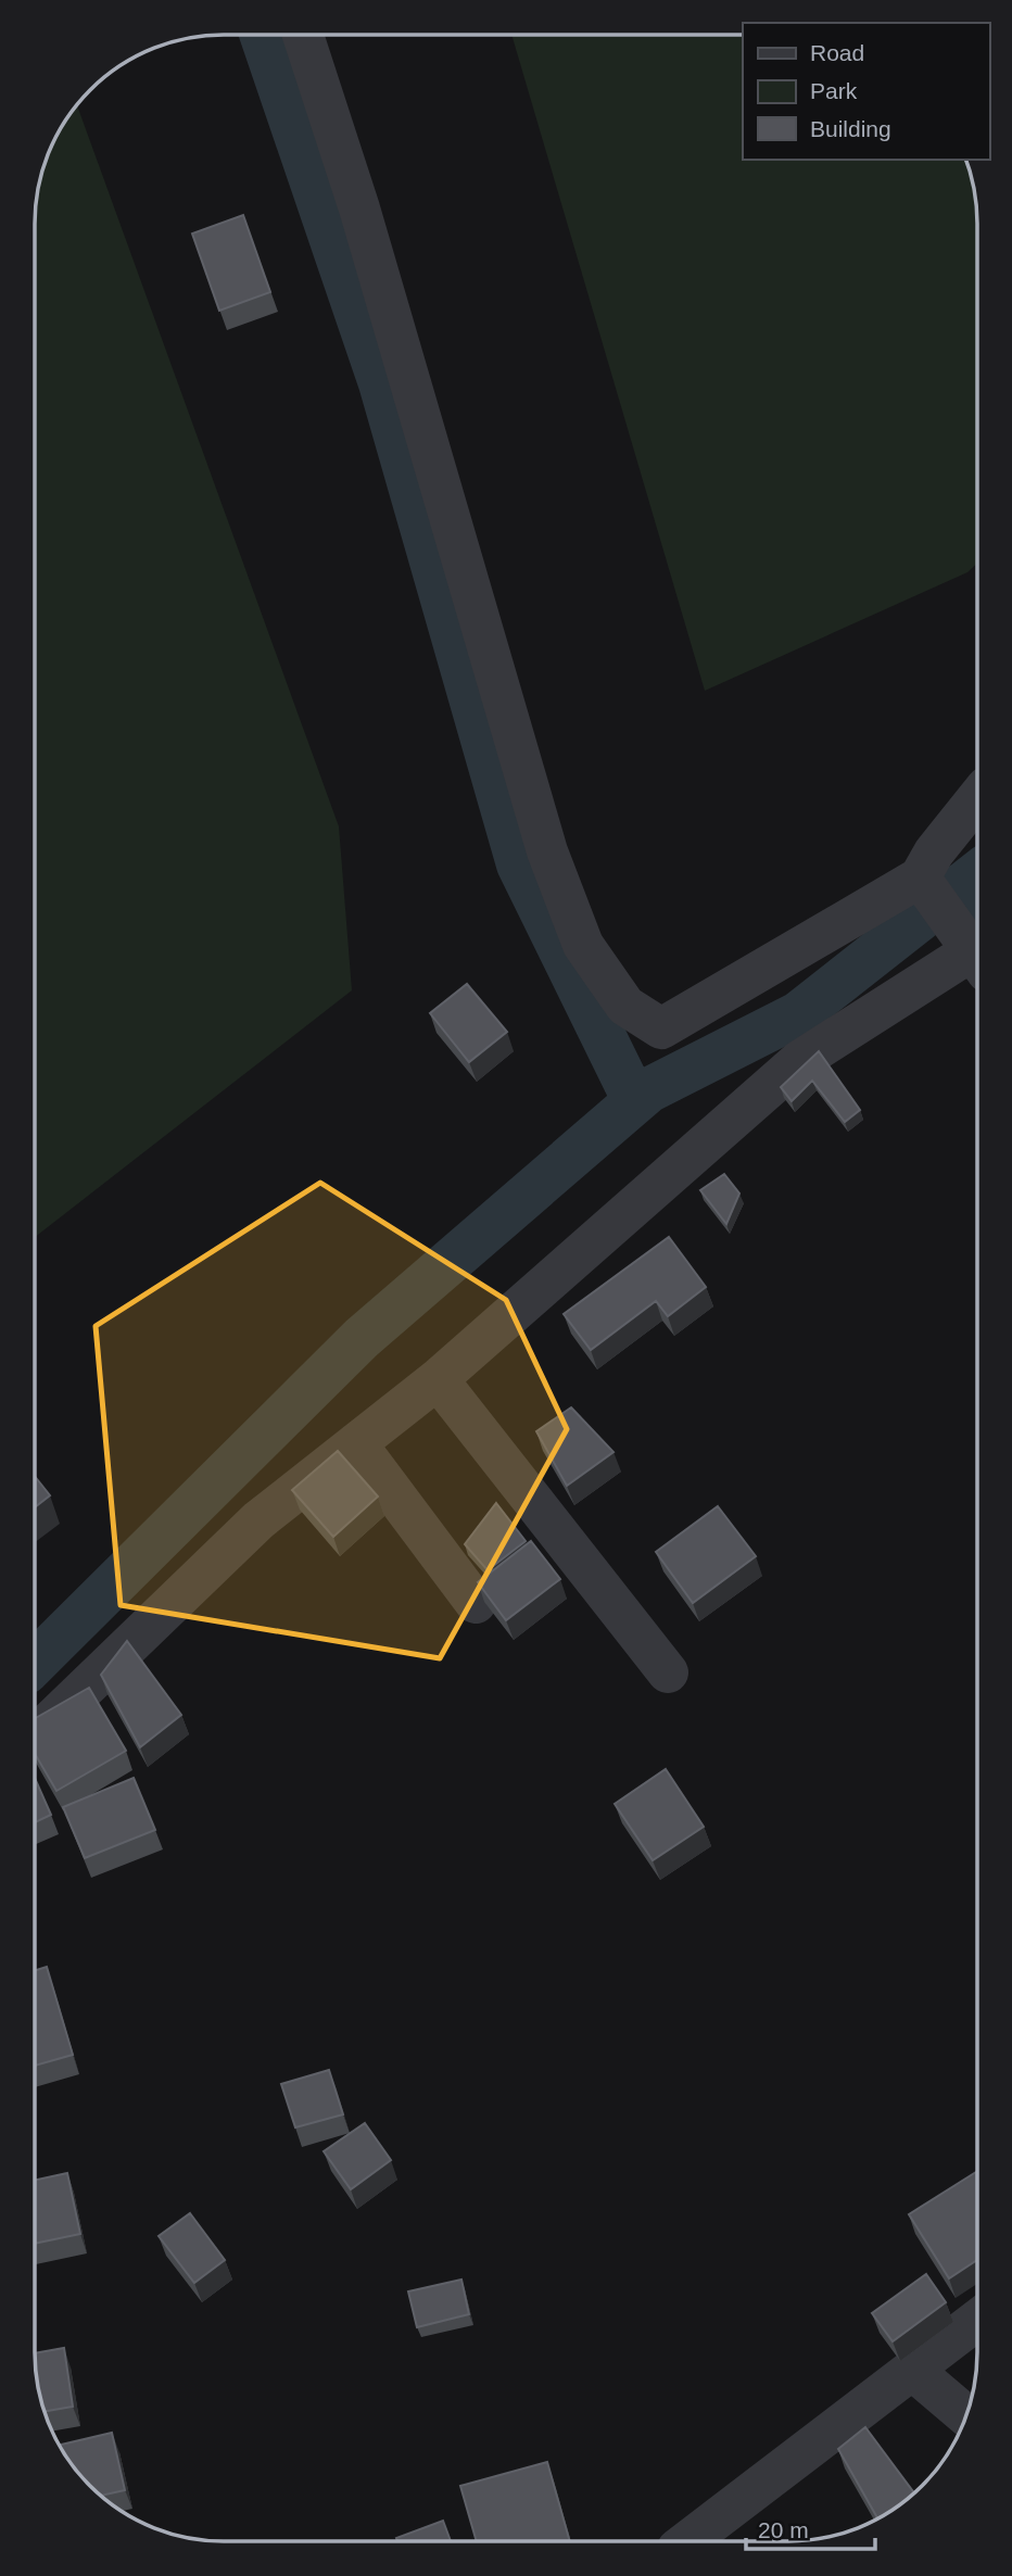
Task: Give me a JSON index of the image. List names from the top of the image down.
{
  "legend": ["Road", "Park", "Building"],
  "scale_bar": "20 m"
}
